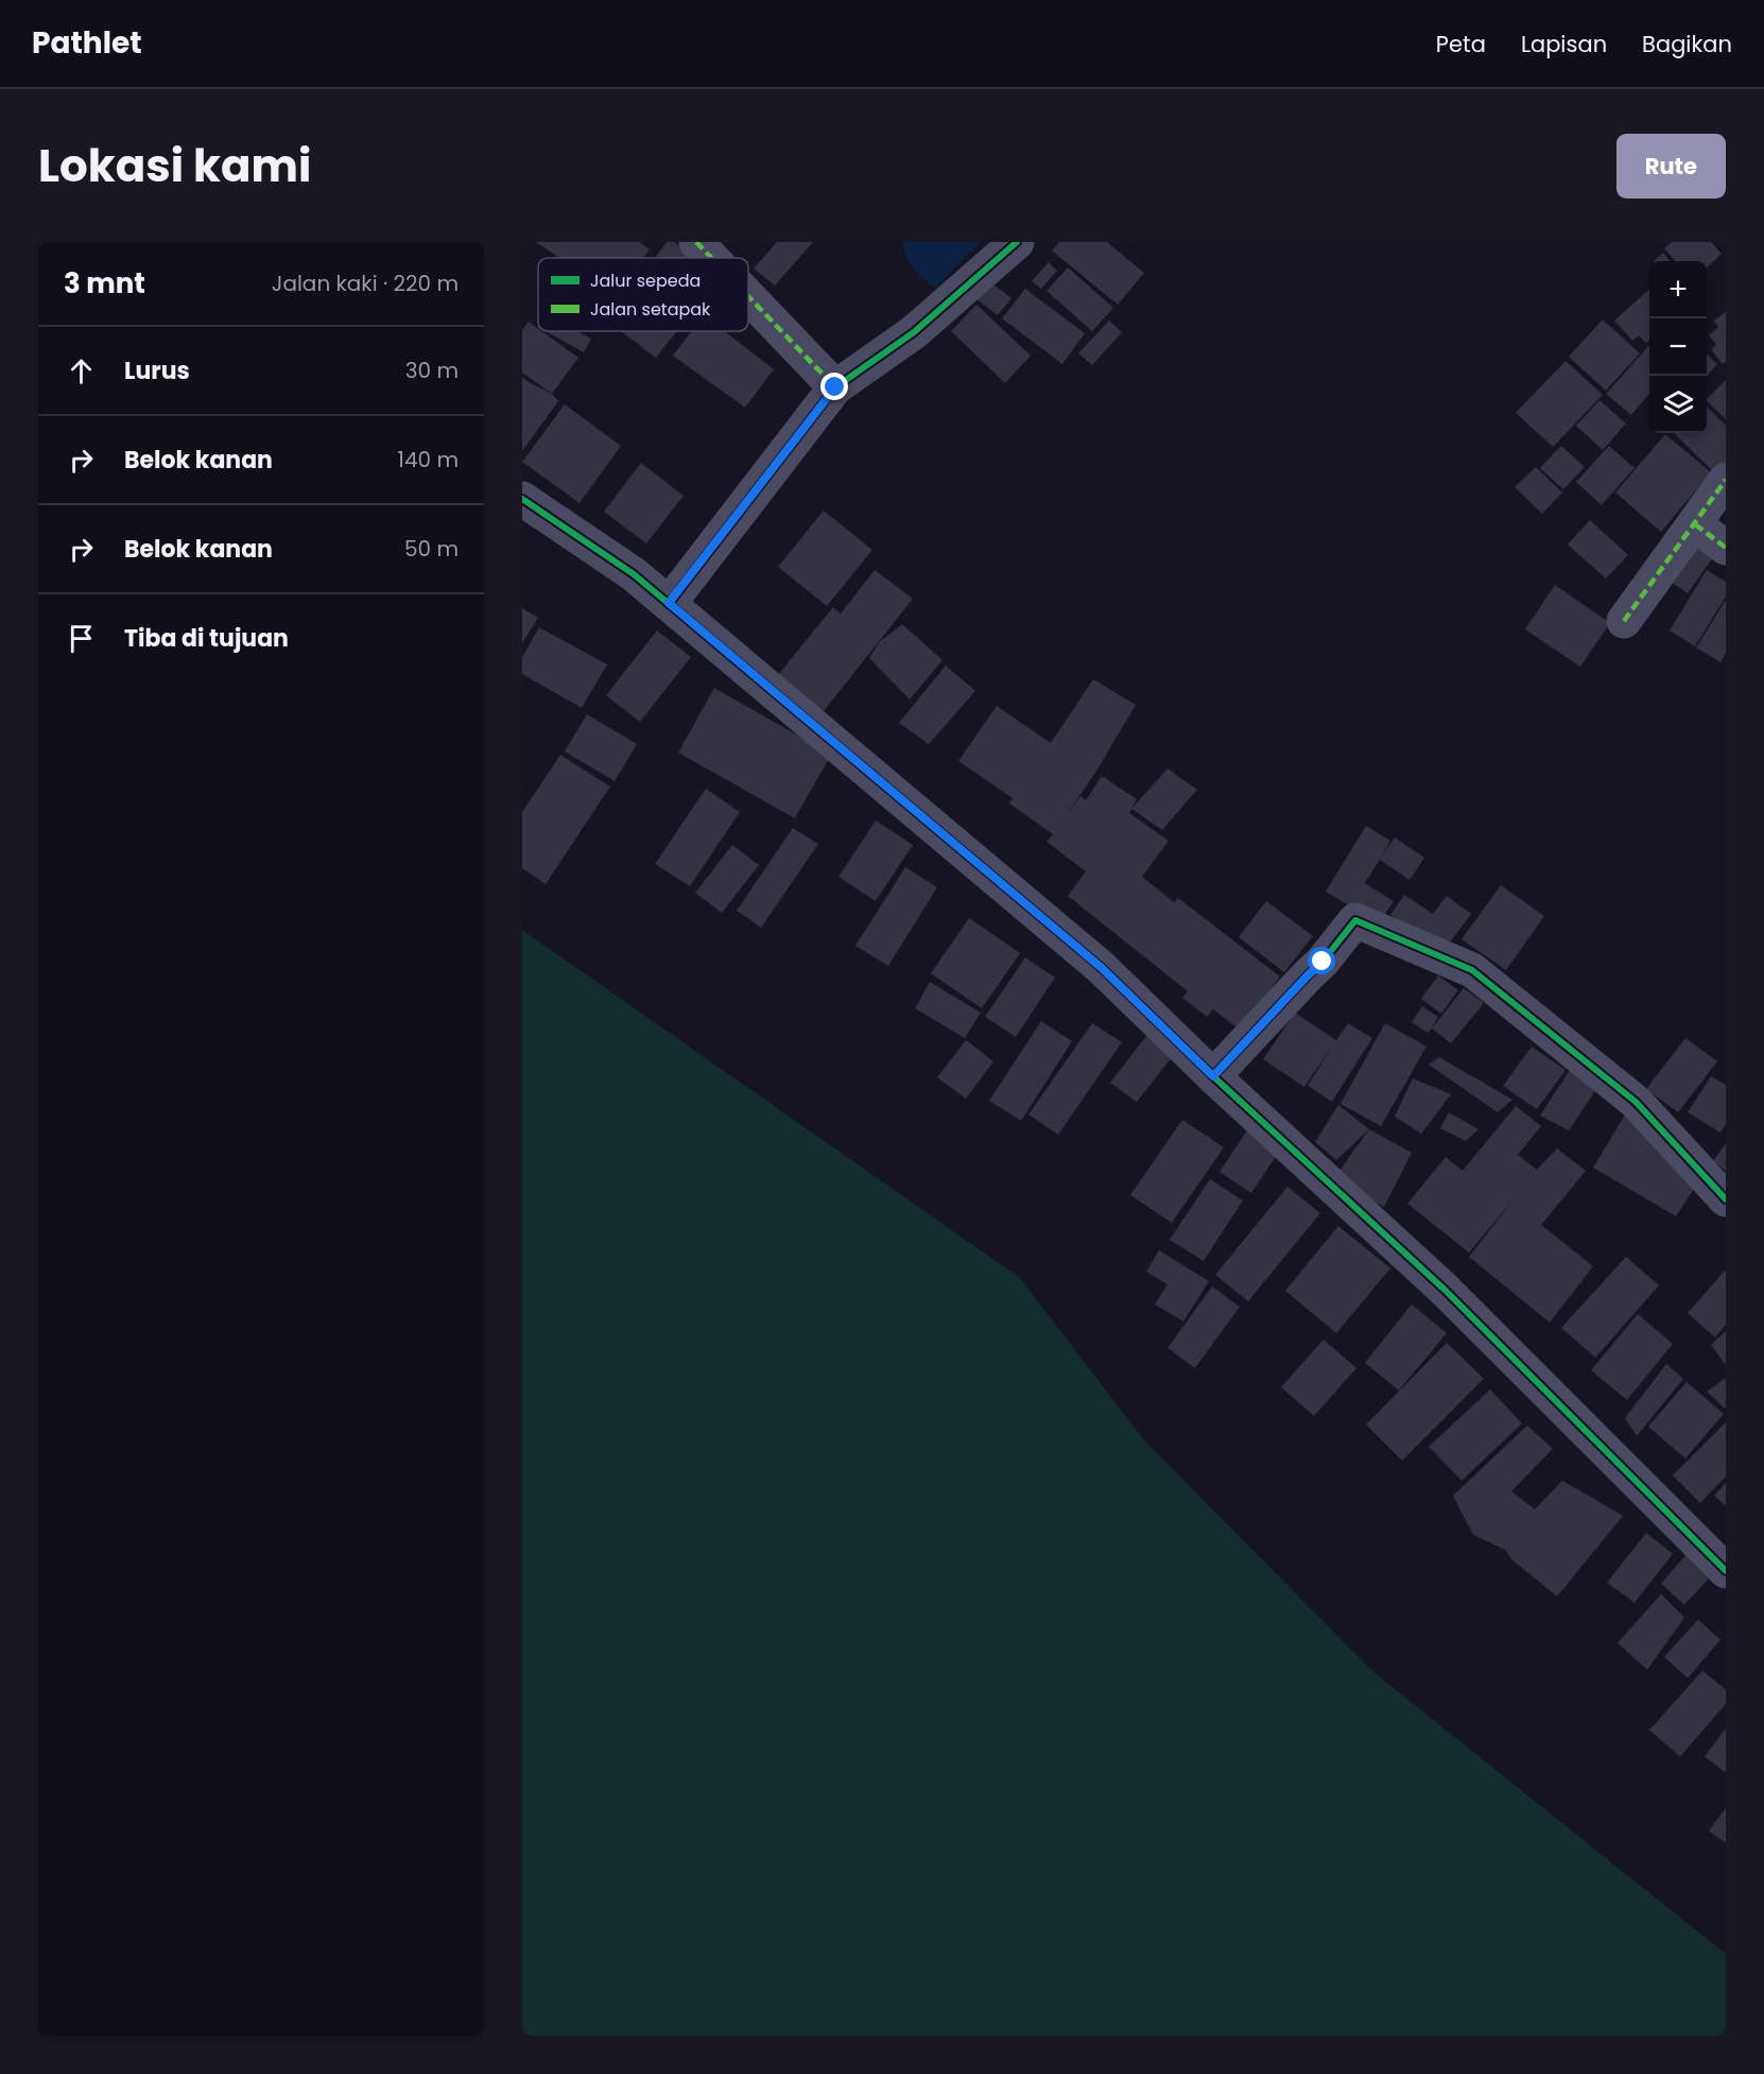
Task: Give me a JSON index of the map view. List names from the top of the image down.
{
  "legend": ["Jalur sepeda", "Jalan setapak"],
  "page": {
    "header": "Pathlet",
    "nav": ["Peta", "Lapisan", "Bagikan"],
    "title": "Lokasi kami",
    "buttons": "Rute",
    "heading": ["3 mnt", "Jalan kaki · 220 m"],
    "map_buttons": ["+", "−"],
    "list": [
      ["Lurus", "30 m"],
      ["Belok kanan", "140 m"],
      ["Belok kanan", "50 m"],
      "Tiba di tujuan"
    ]
  }
}
